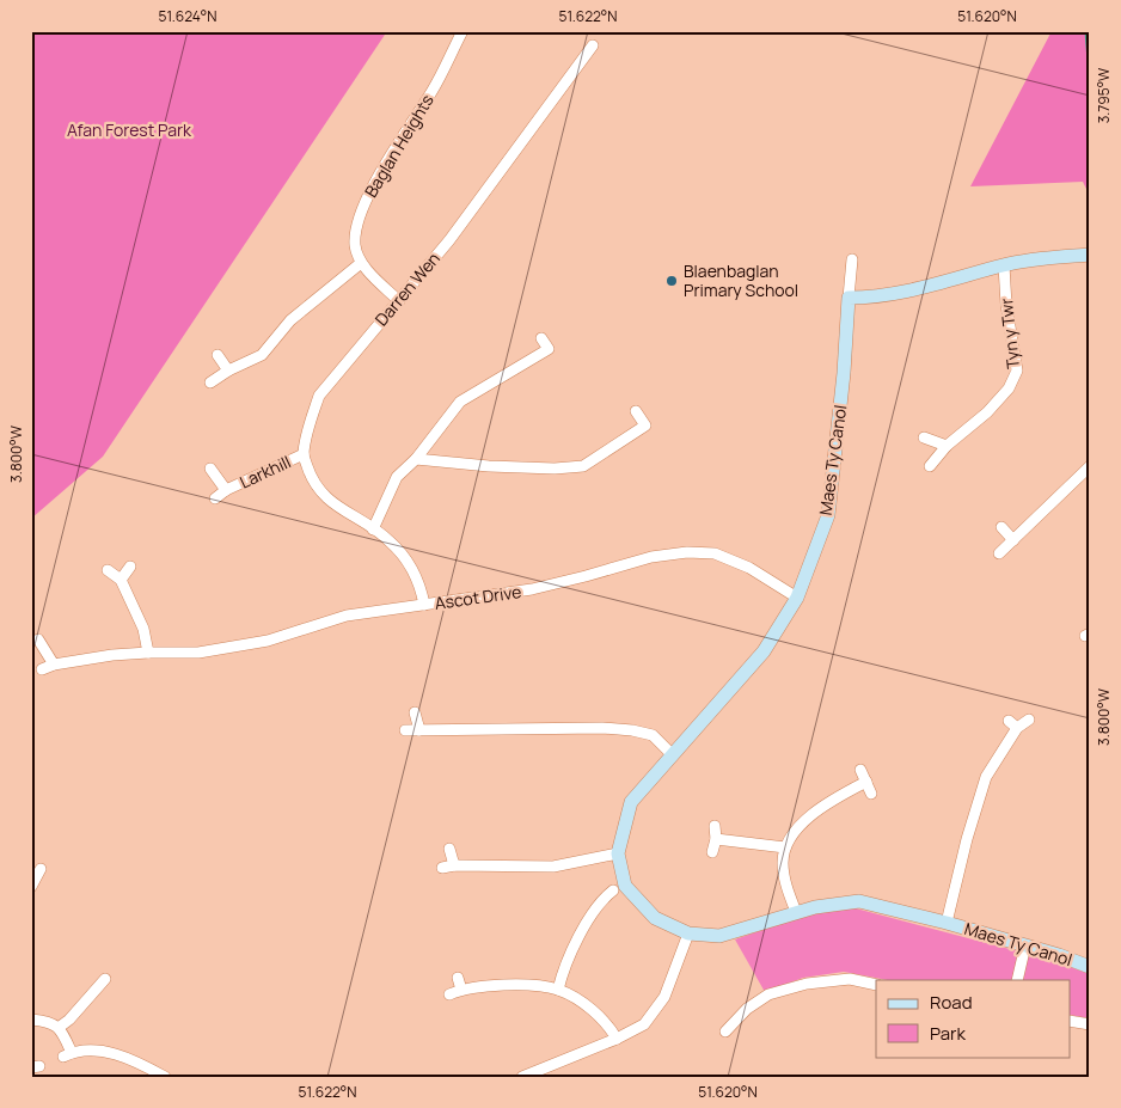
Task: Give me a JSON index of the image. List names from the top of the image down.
{
  "streets": {
    "street": [
      "Baglan Heights",
      "Darren Wen",
      "Tyn y Twr",
      "Maes Ty Canol",
      "Larkhill",
      "Ascot Drive"
    ]
  },
  "crossings": [
    ["Darren Wen", "Larkhill"],
    ["Darren Wen", "Ascot Drive"],
    ["Maes Ty Canol", "Ascot Drive"]
  ],
  "parks": ["Afan Forest Park"],
  "places": ["Blaenbaglan Primary School"],
  "legend": ["Road", "Park"],
  "coordinates": [
    "51.624°N",
    "51.622°N",
    "51.620°N",
    "3.795°W",
    "3.800°W"
  ]
}
